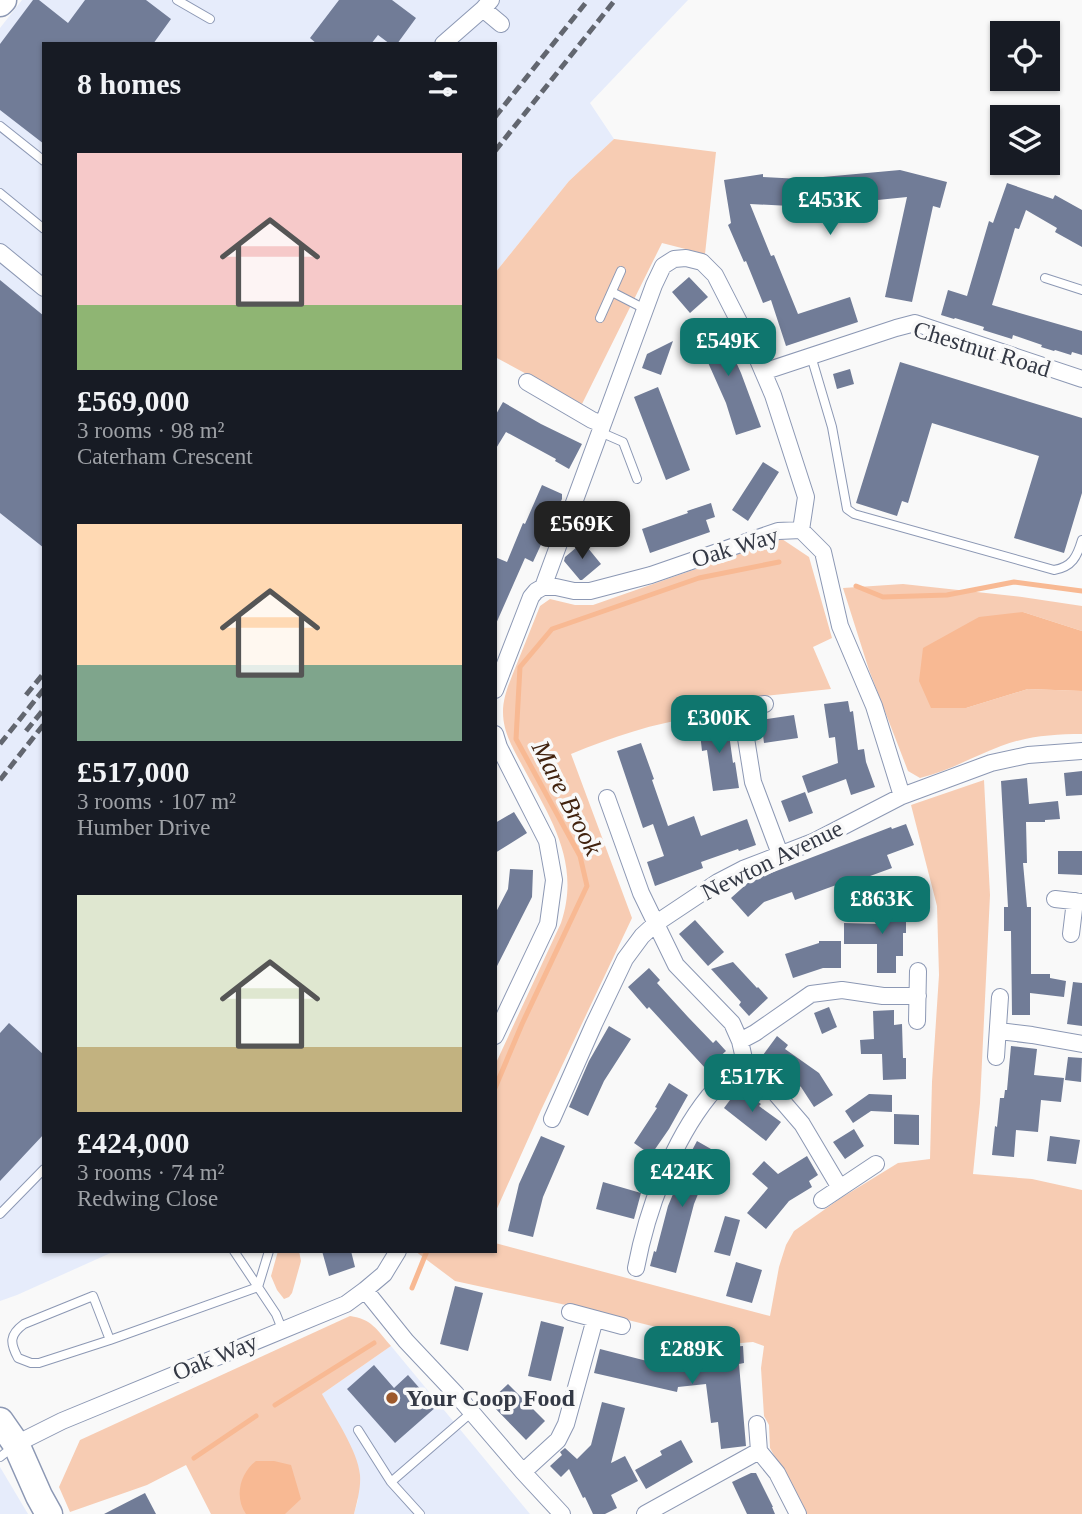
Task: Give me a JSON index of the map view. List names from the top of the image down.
{
  "streets": {
    "street": ["Chestnut Road", "Oak Way", "Newton Avenue"]
  },
  "crossings": [
    ["Oak Way", "Newton Avenue"]
  ],
  "water": ["Mare Brook"],
  "places": ["Your Coop Food"],
  "page": {
    "heading": "8 homes",
    "list": [
      {
        "name": "£569,000",
        "note": "3 rooms · 98 m² · Caterham Crescent"
      },
      {
        "name": "£517,000",
        "note": "3 rooms · 107 m² · Humber Drive"
      },
      {
        "name": "£424,000",
        "note": "3 rooms · 74 m² · Redwing Close"
      }
    ],
    "price": [
      "£453K",
      "£549K",
      "£569K",
      "£300K",
      "£863K",
      "£517K",
      "£424K",
      "£289K"
    ]
  }
}
